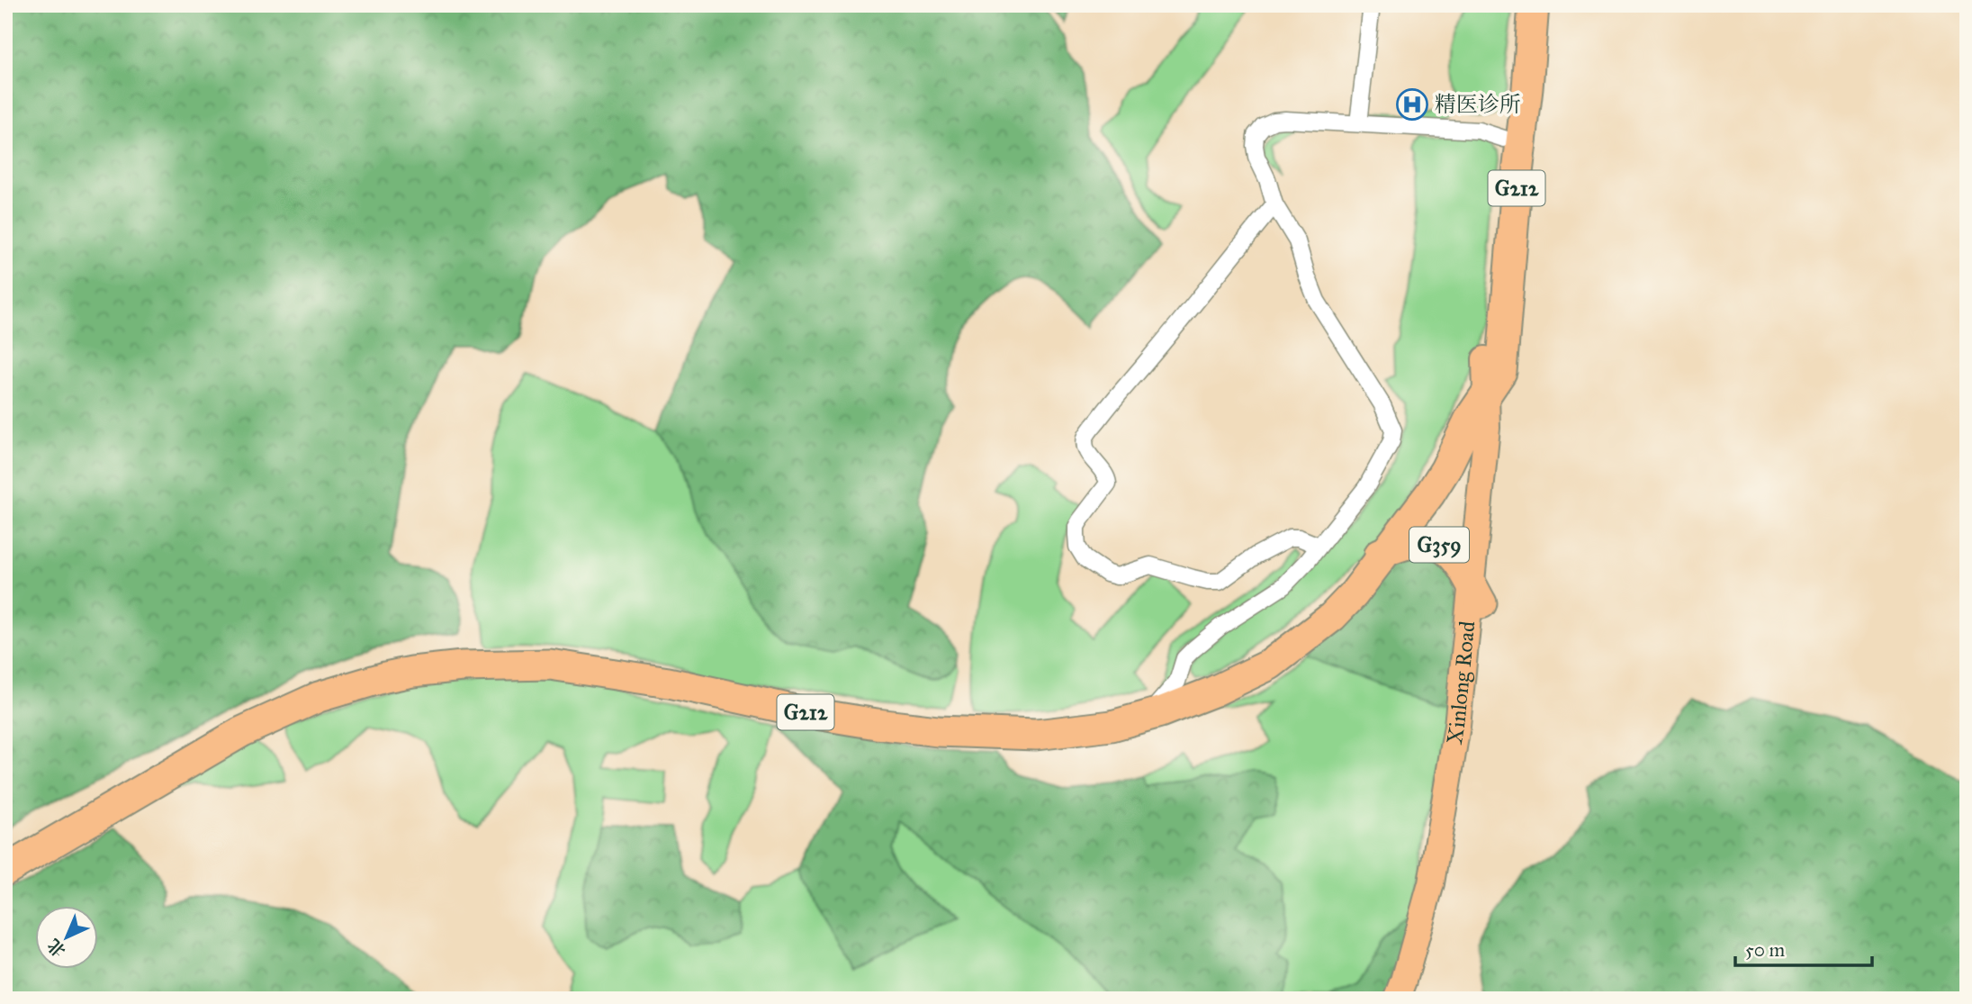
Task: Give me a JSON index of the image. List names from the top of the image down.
{
  "streets": {
    "highway": ["G212", "G359"],
    "main road": ["Xinlong Road"]
  },
  "crossings": [
    ["G212", "G359"],
    ["G212", "Xinlong Road"],
    ["G359", "Xinlong Road"]
  ],
  "places": {
    "hospital": ["精医诊所"]
  },
  "scale_bar": "50 m",
  "north": "bottom left"
}
